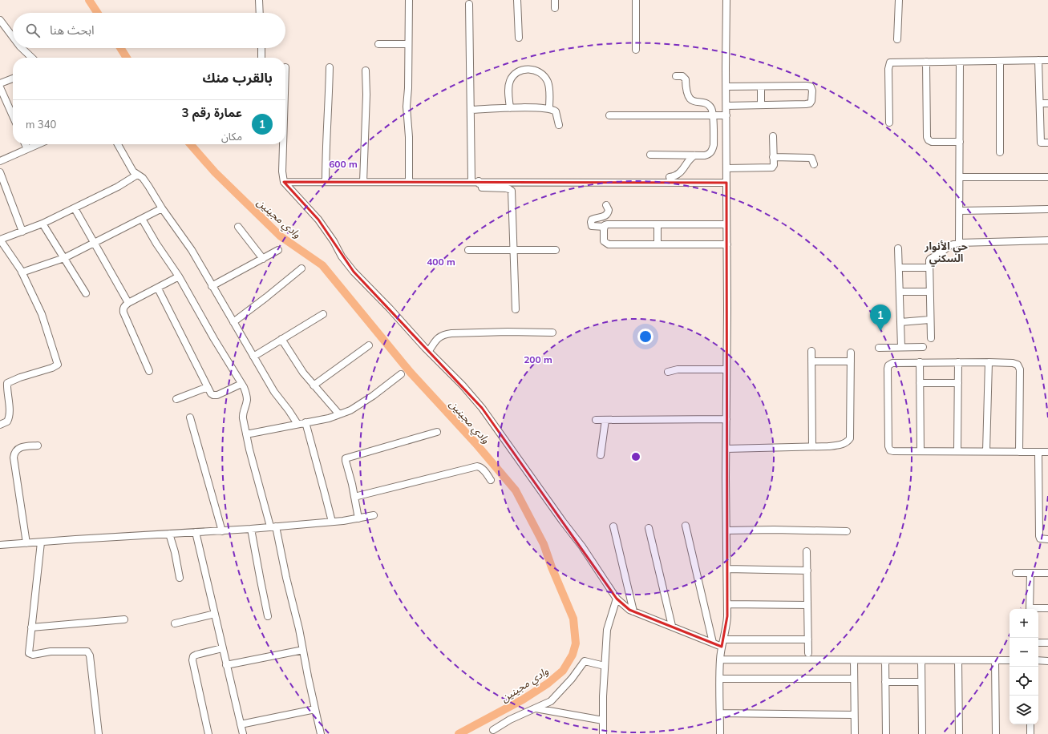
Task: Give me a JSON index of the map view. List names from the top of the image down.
{
  "districts": ["حي الأنوار السكني"],
  "water": ["وادي مجينين"],
  "page": {
    "search": "ابحث هنا",
    "heading": "بالقرب منك",
    "list": [
      {
        "mark": "1",
        "name": "عمارة رقم 3",
        "note": "مكان",
        "value": "340 m"
      }
    ],
    "pins": "1",
    "map_buttons": ["+", "−"]
  },
  "rings": ["600 m", "400 m", "200 m"]
}
